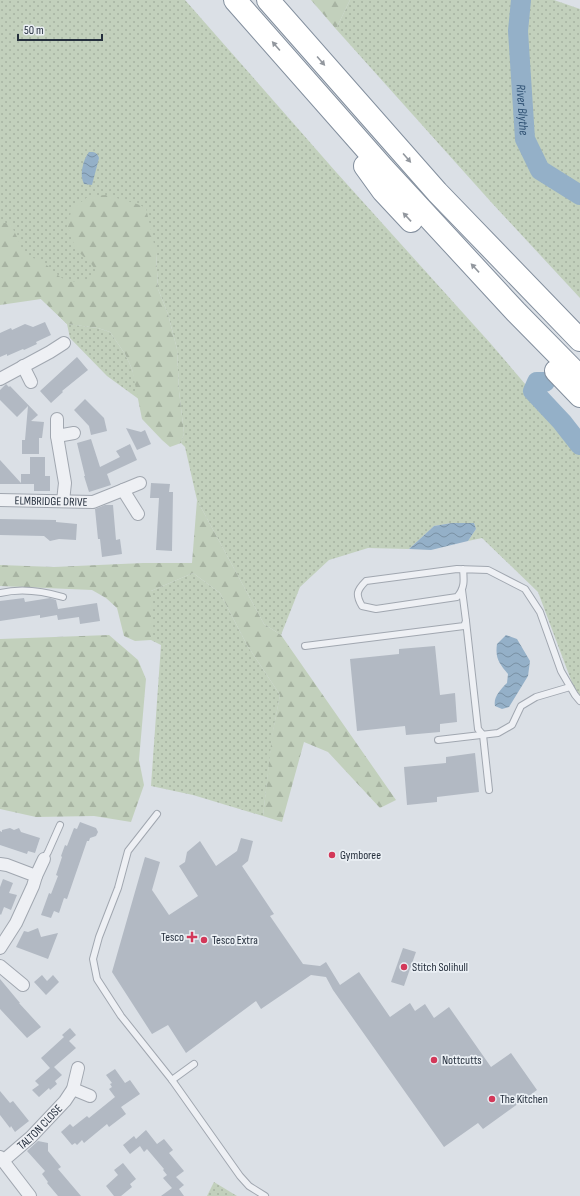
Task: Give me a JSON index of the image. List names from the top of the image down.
{
  "streets": {
    "street": ["ELMBRIDGE DRIVE", "TALTON CLOSE"]
  },
  "water": ["River Blythe"],
  "places": {
    "other": [
      "Gymboree",
      "Tesco Extra",
      "Stitch Solihull",
      "Nottcutts",
      "The Kitchen"
    ],
    "health": ["Tesco"]
  },
  "scale_bar": "50 m"
}
